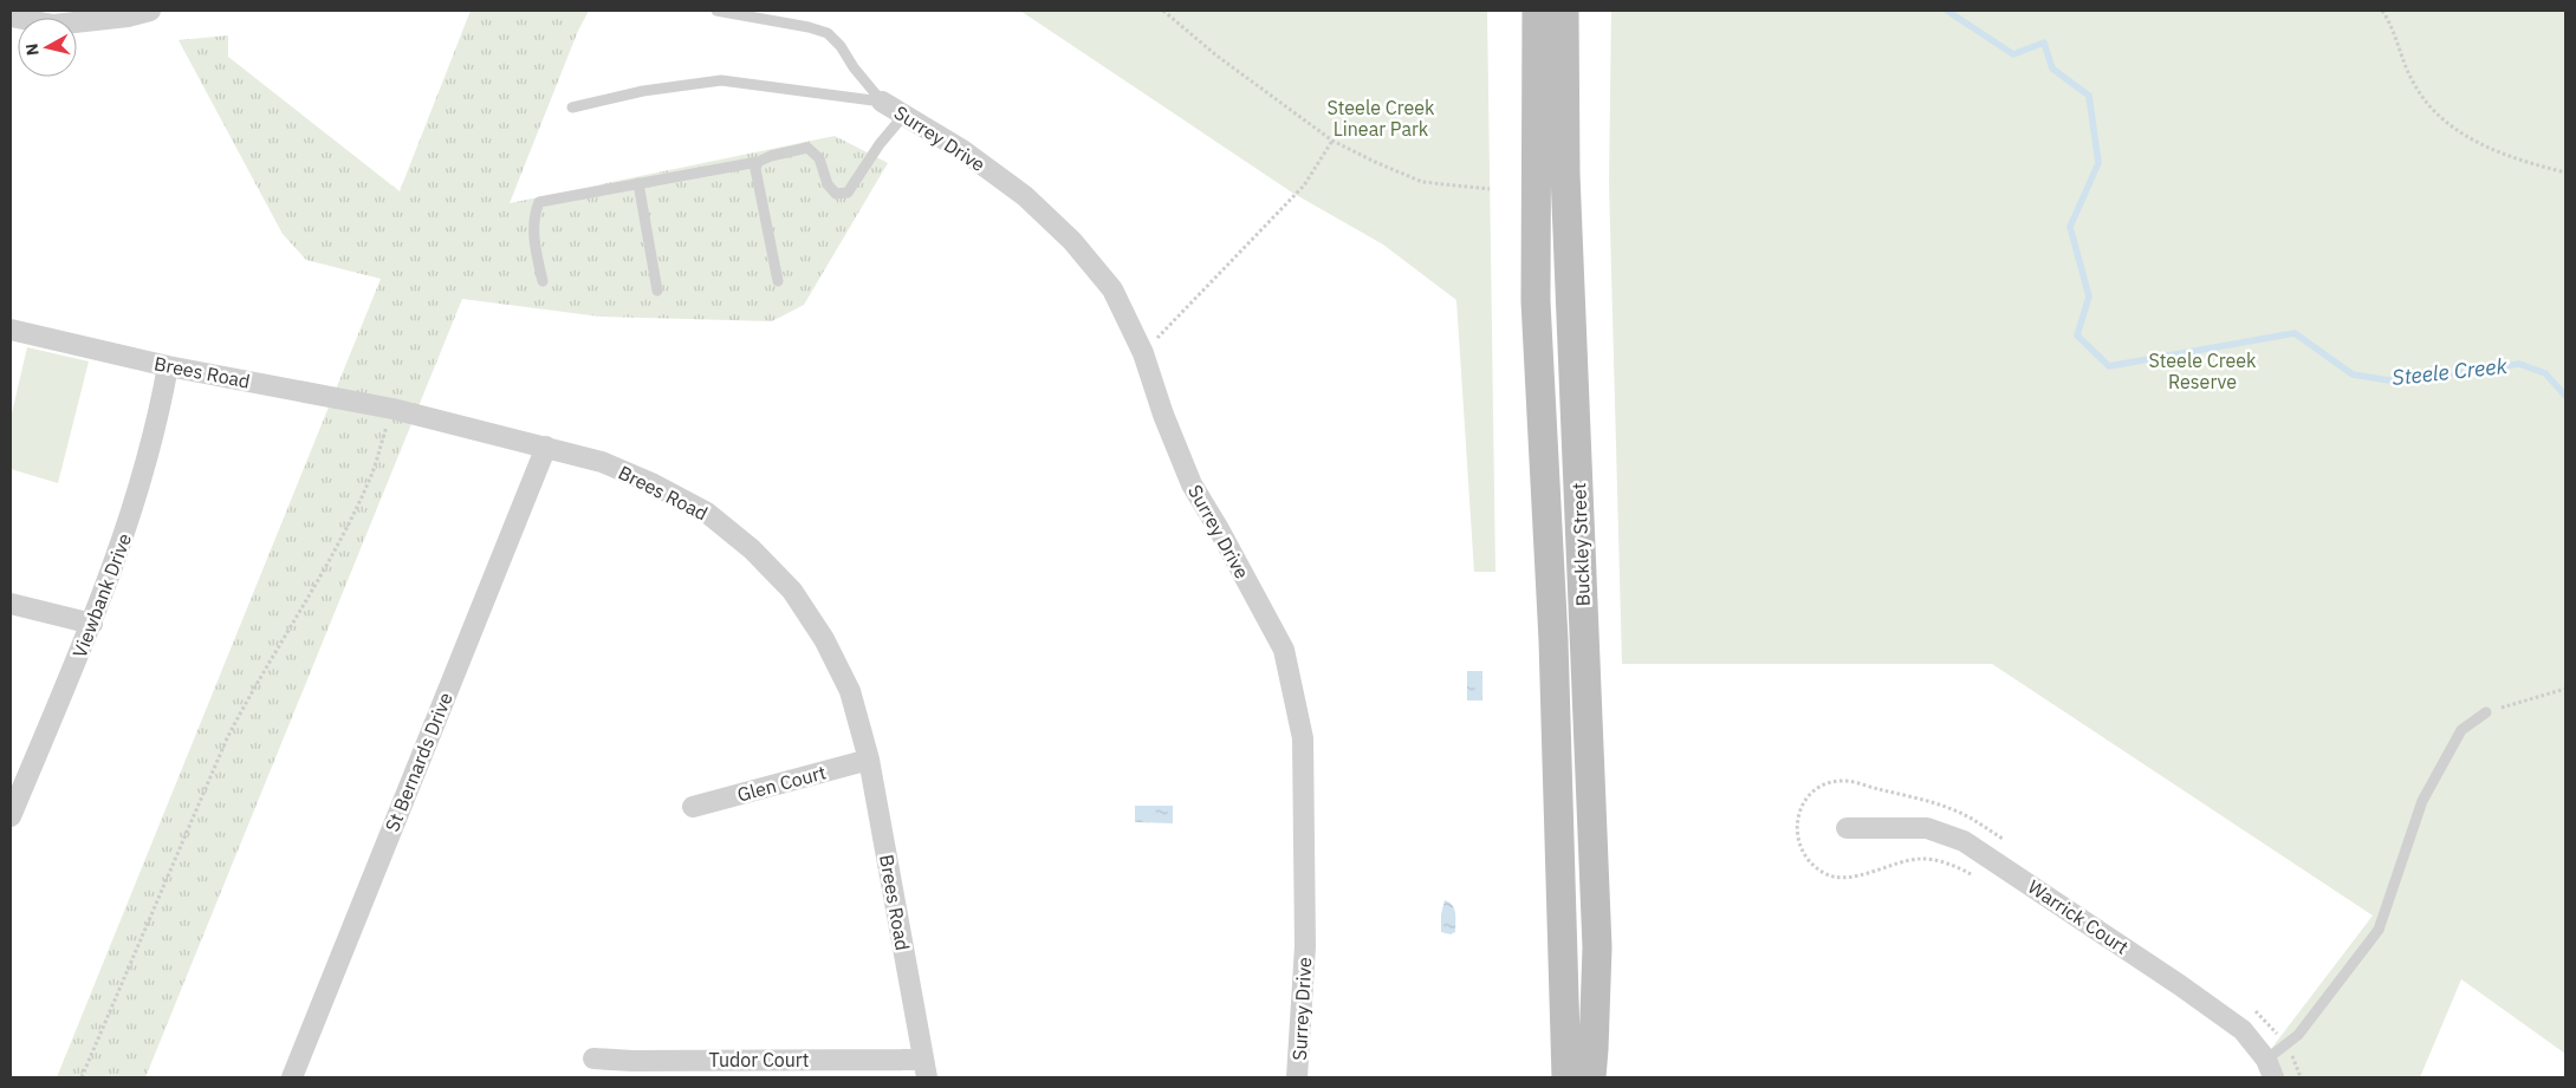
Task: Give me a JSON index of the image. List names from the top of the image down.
{
  "streets": {
    "main road": ["Buckley Street"],
    "street": [
      "Surrey Drive",
      "Brees Road",
      "Viewbank Drive",
      "St Bernards Drive",
      "Glen Court",
      "Warrick Court",
      "Tudor Court"
    ]
  },
  "crossings": [
    ["Brees Road", "Viewbank Drive"],
    ["Brees Road", "St Bernards Drive"],
    ["Brees Road", "Glen Court"],
    ["Brees Road", "Tudor Court"]
  ],
  "water": ["Steele Creek"],
  "parks": ["Steele Creek Linear Park", "Steele Creek Reserve"],
  "north": "left"
}
